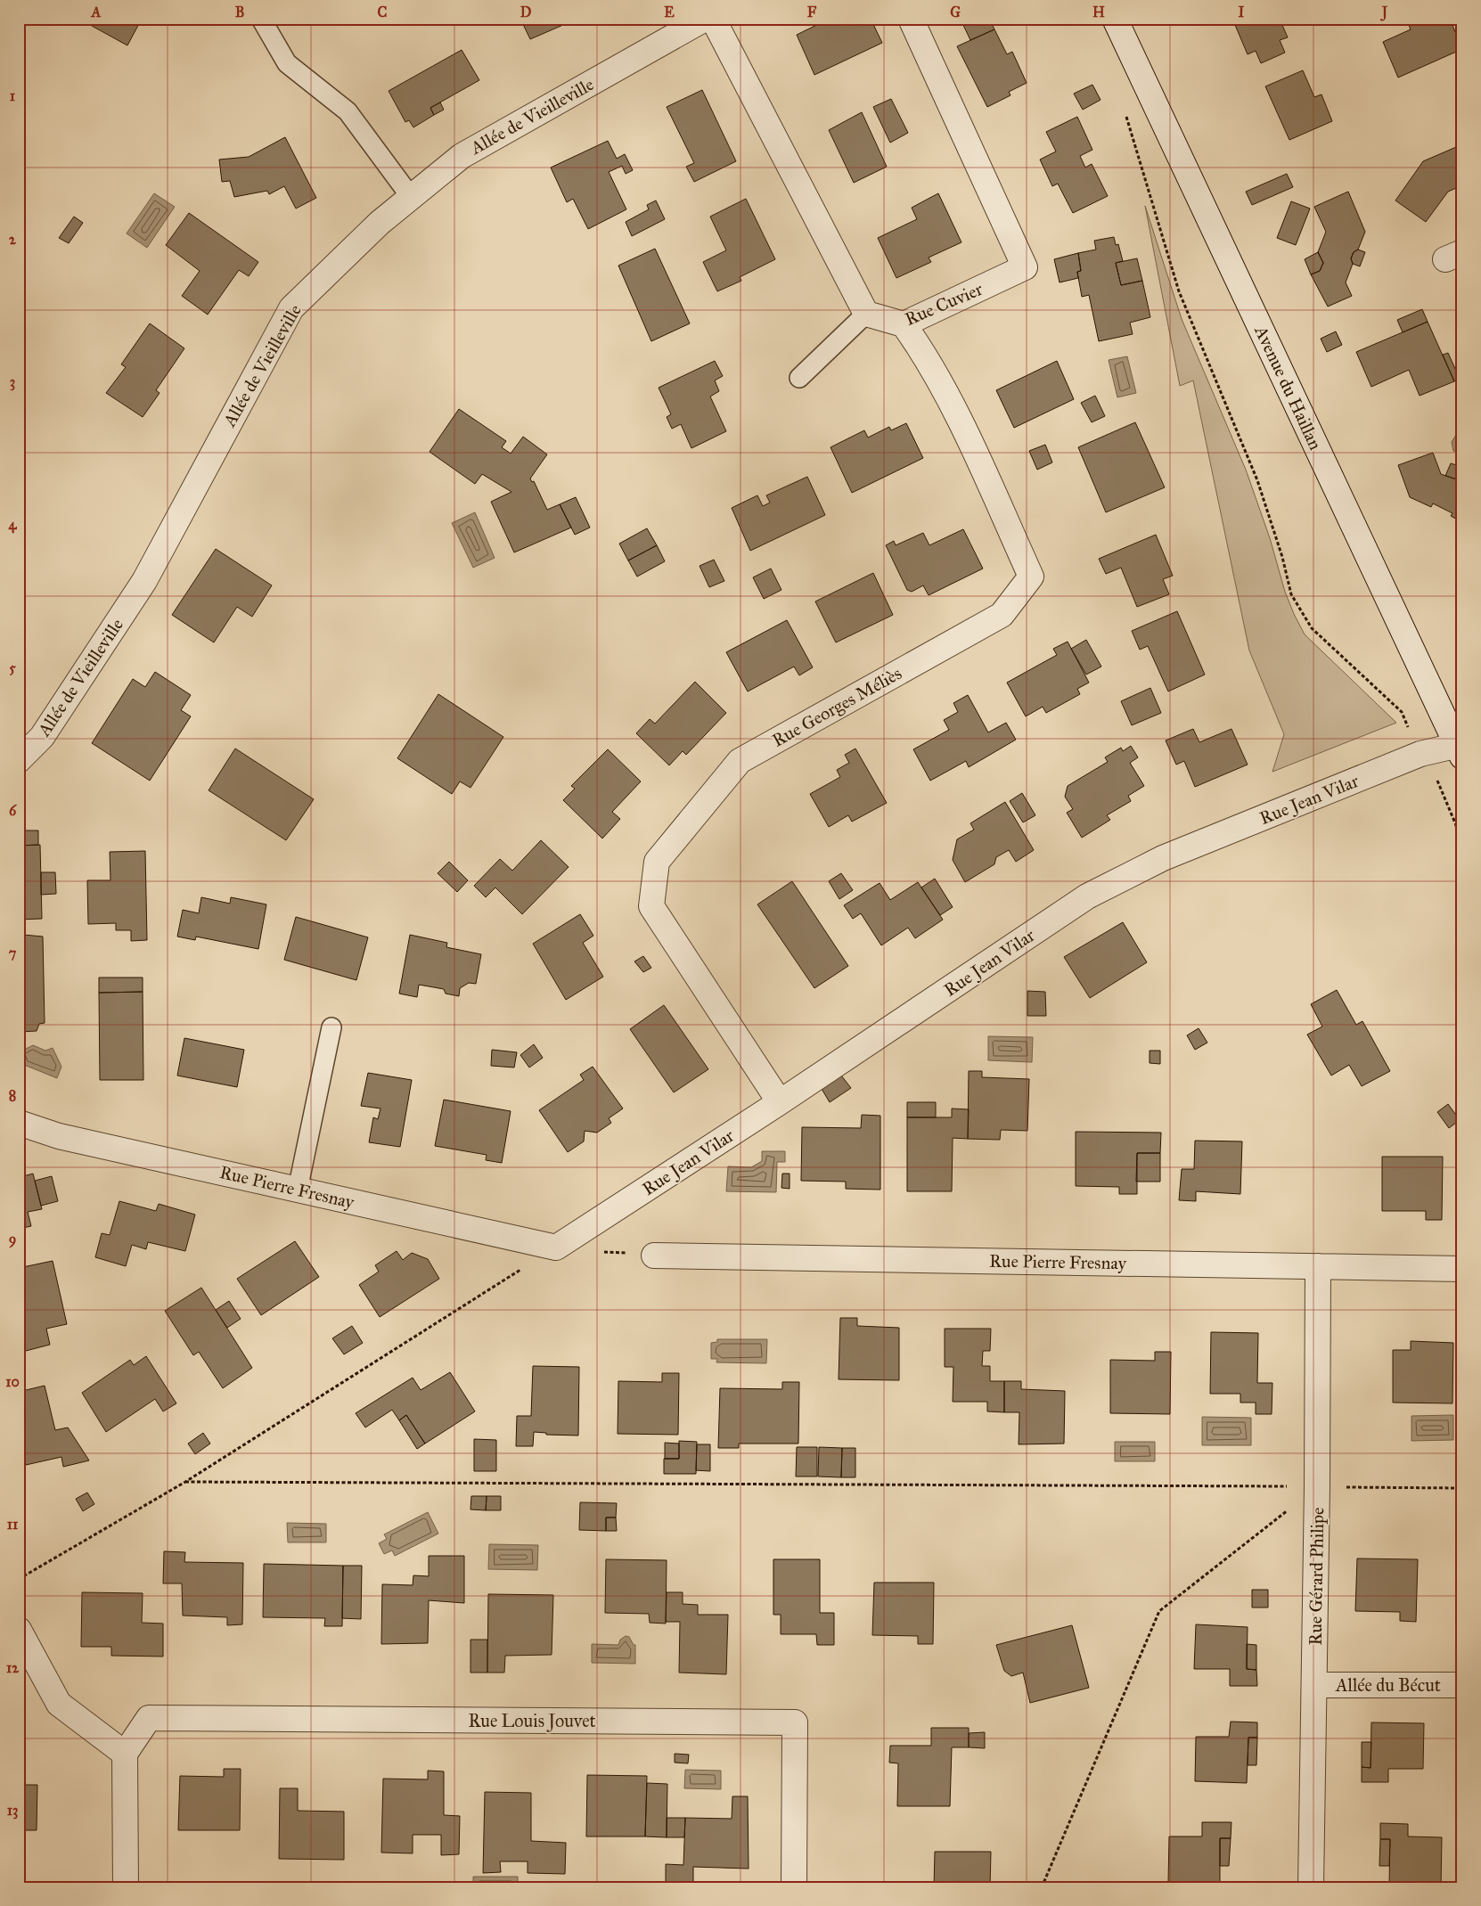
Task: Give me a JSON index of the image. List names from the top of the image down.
{
  "streets": {
    "street": [
      "Allée de Vieilleville",
      "Rue Cuvier",
      "Avenue du Haillan",
      "Rue Georges Méliès",
      "Rue Jean Vilar",
      "Rue Pierre Fresnay",
      "Rue Gérard Philipe",
      "Allée du Bécut",
      "Rue Louis Jouvet"
    ]
  },
  "crossings": [
    ["Rue Cuvier", "Rue Georges Méliès"],
    ["Avenue du Haillan", "Rue Jean Vilar"],
    ["Rue Georges Méliès", "Rue Jean Vilar"],
    ["Rue Jean Vilar", "Rue Pierre Fresnay"],
    ["Rue Pierre Fresnay", "Rue Gérard Philipe"],
    ["Rue Gérard Philipe", "Allée du Bécut"]
  ],
  "grid": {
    "columns": [
      "A",
      "B",
      "C",
      "D",
      "E",
      "F",
      "G",
      "H",
      "I",
      "J"
    ],
    "rows": [
      "1",
      "2",
      "3",
      "4",
      "5",
      "6",
      "7",
      "8",
      "9",
      "10",
      "11",
      "12",
      "13"
    ]
  }
}
